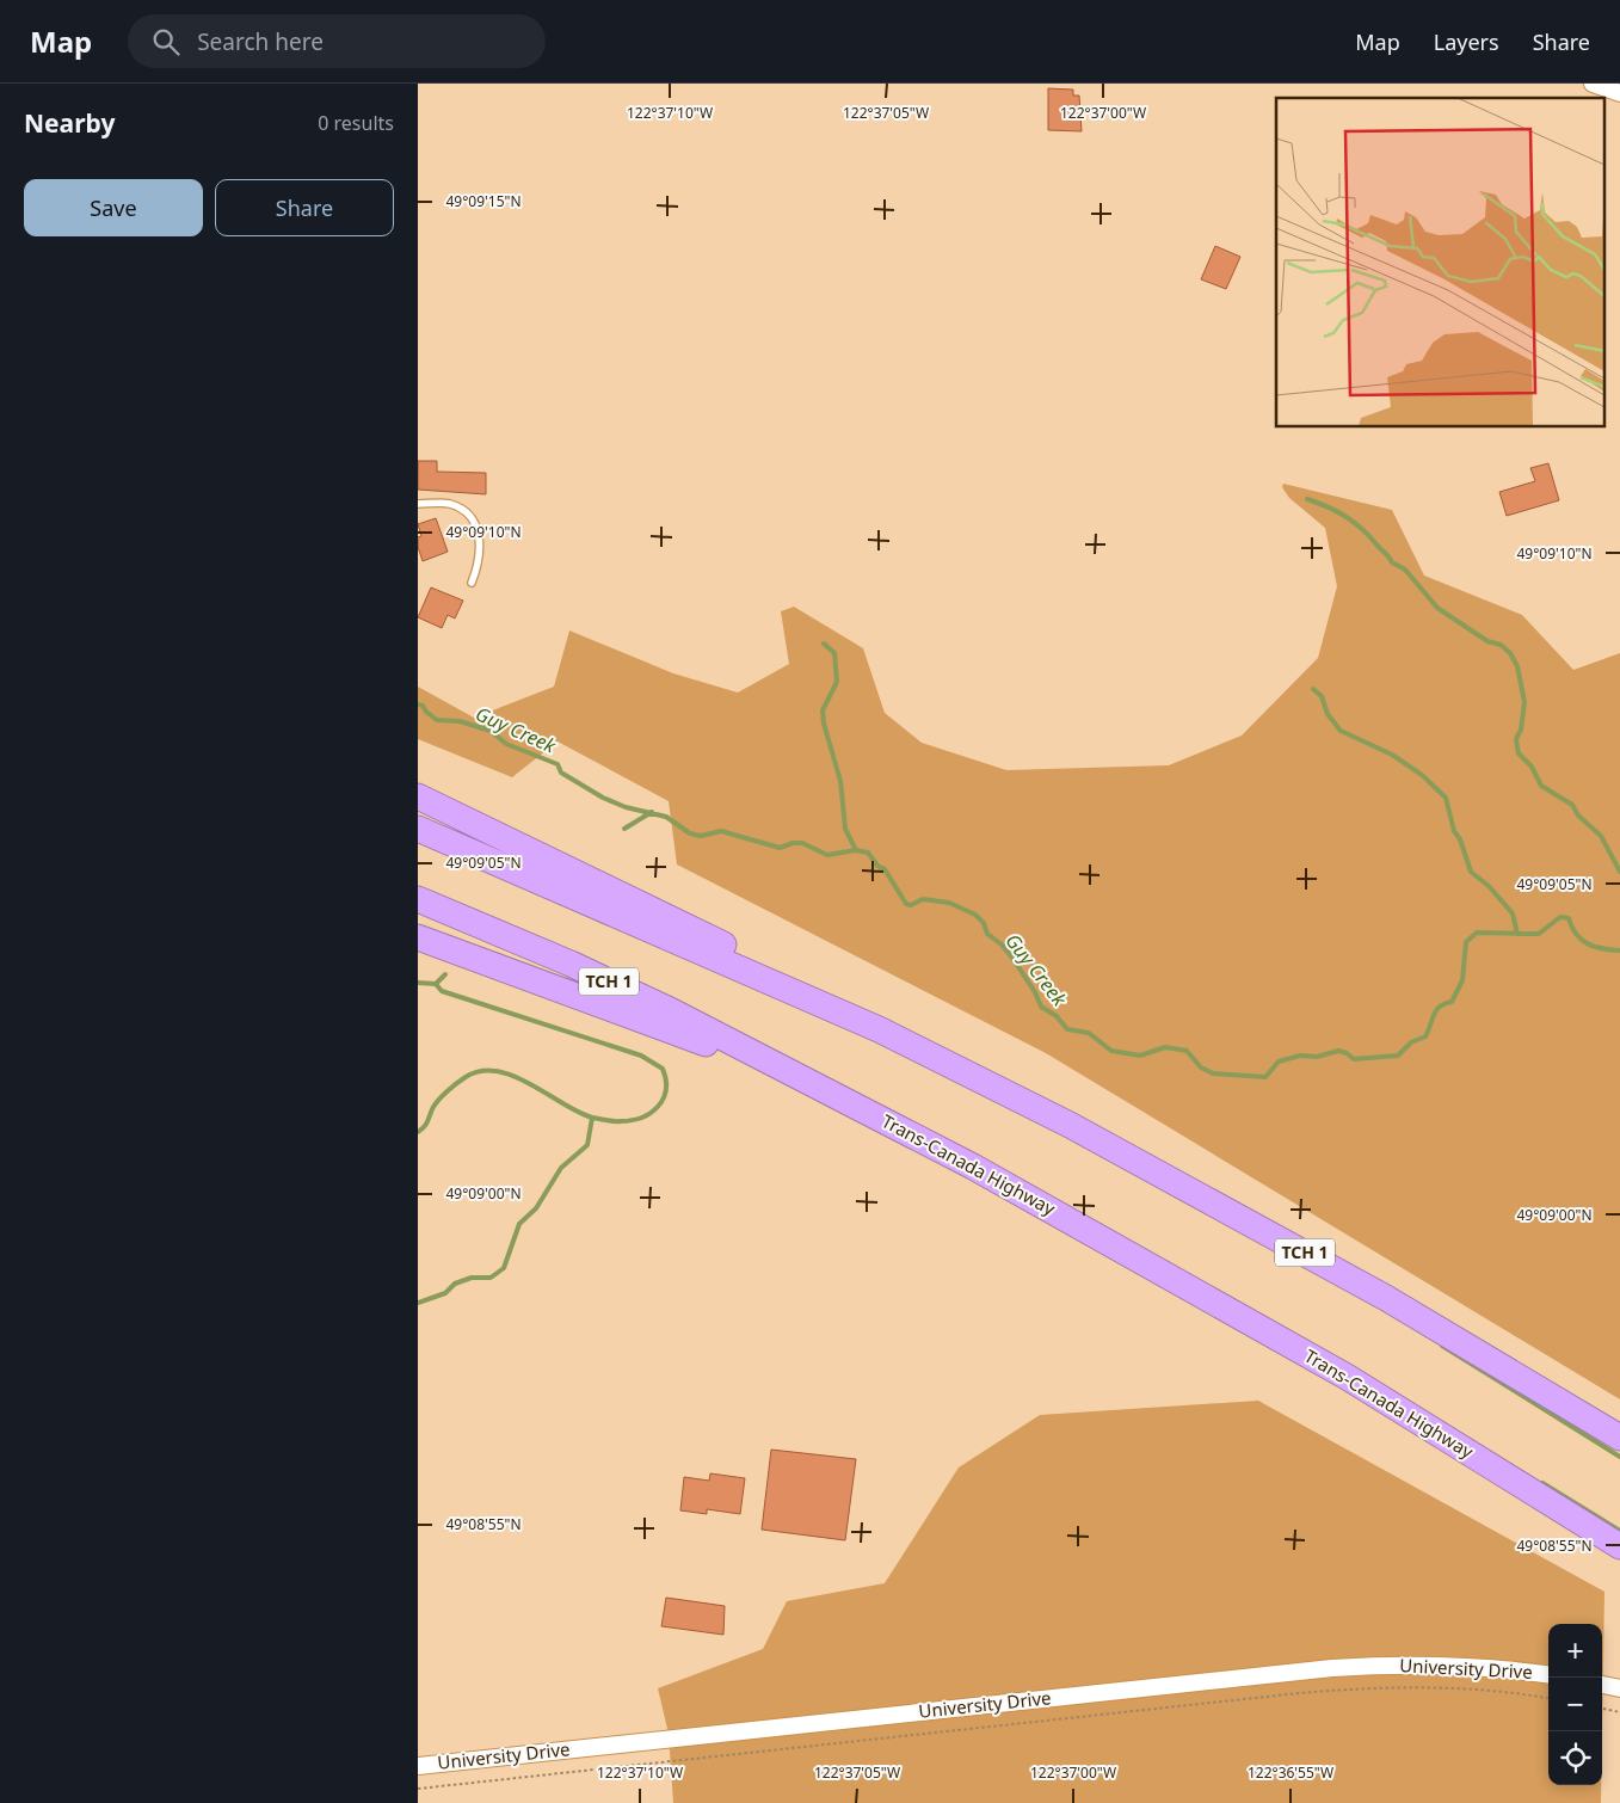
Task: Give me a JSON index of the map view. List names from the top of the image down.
{
  "streets": {
    "highway": ["TCH 1", "Trans-Canada Highway"],
    "street": ["University Drive"]
  },
  "water": ["Guy Creek"],
  "page": {
    "header": "Map",
    "search": "Search here",
    "nav": ["Map", "Layers", "Share"],
    "heading": ["Nearby", "0 results"],
    "buttons": ["Save", "Share"],
    "map_buttons": ["+", "−"]
  },
  "coordinates": [
    "122°37'10\"W",
    "122°37'05\"W",
    "122°37'00\"W",
    "49°09'15\"N",
    "49°09'10\"N",
    "49°09'05\"N",
    "49°09'00\"N",
    "49°08'55\"N",
    "122°36'55\"W"
  ]
}
